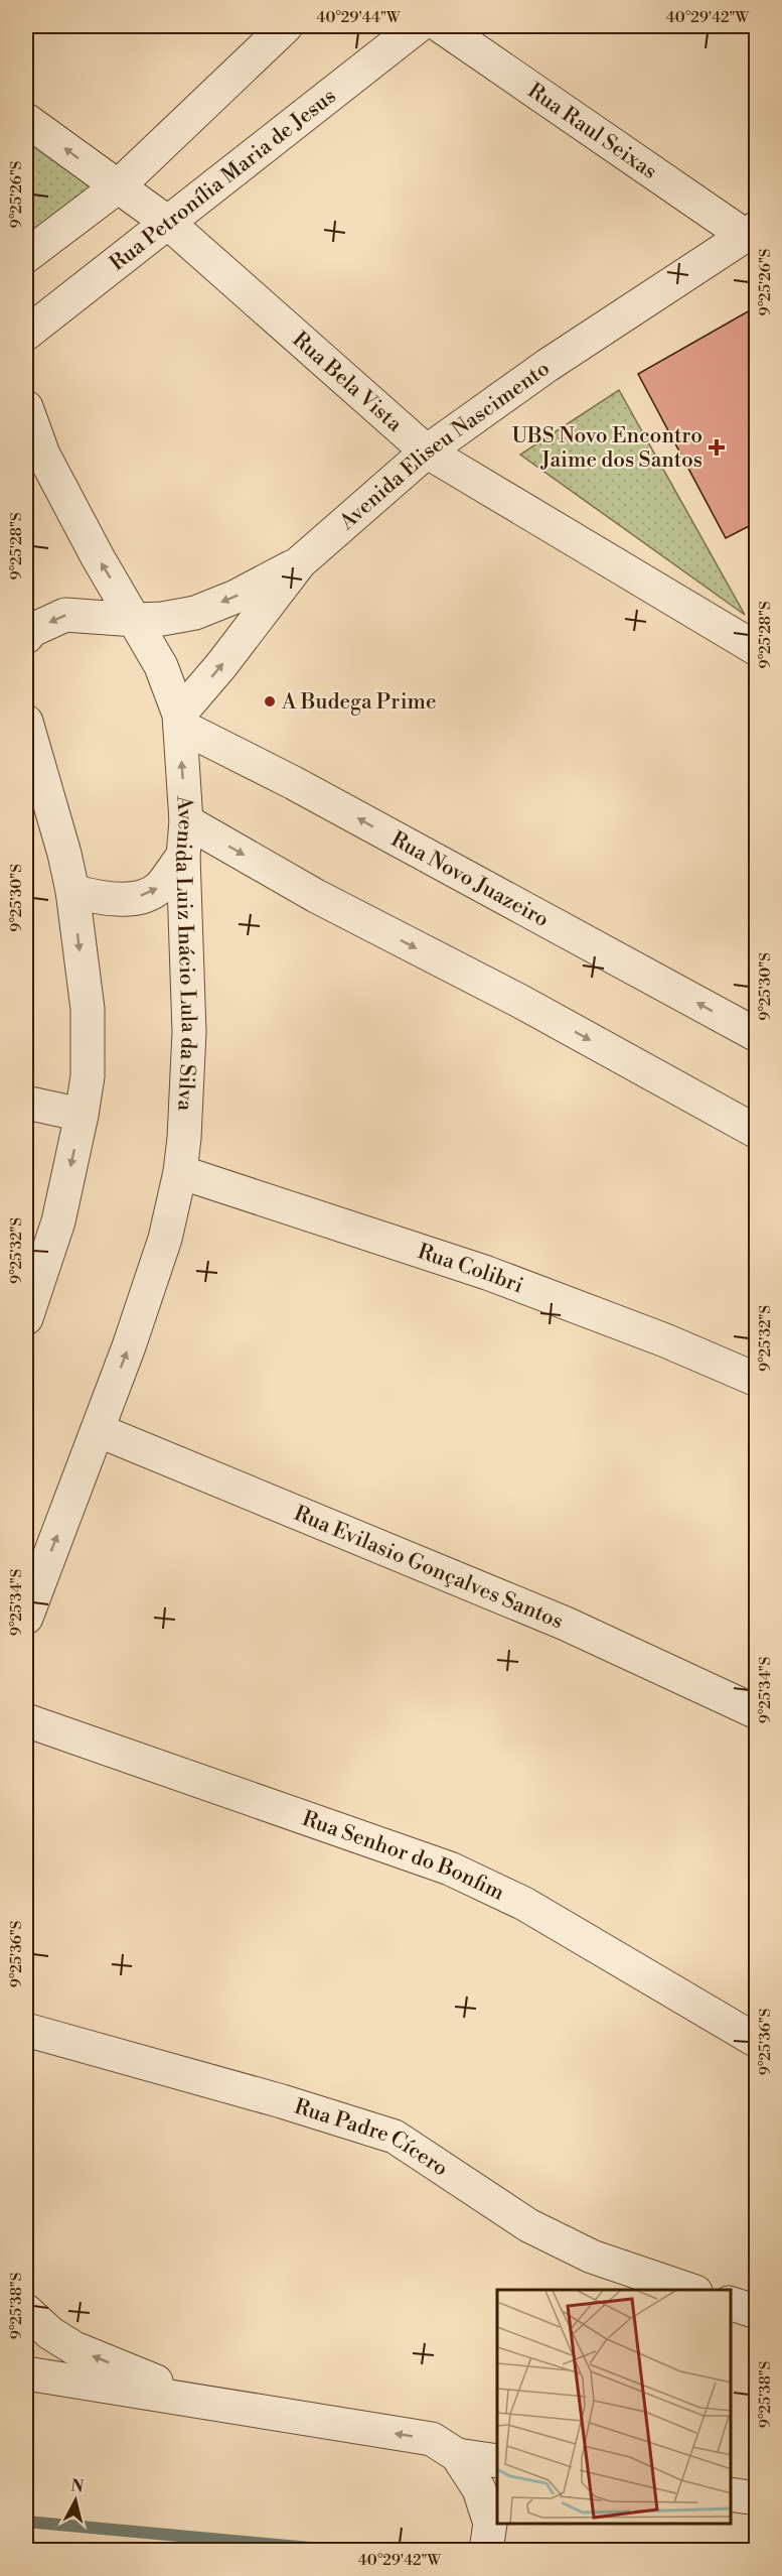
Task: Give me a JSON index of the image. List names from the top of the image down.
{
  "streets": {
    "street": [
      "Rua Raul Seixas",
      "Rua Petronília Maria de Jesus",
      "Rua Bela Vista",
      "Avenida Eliseu Nascimento",
      "Rua Novo Juazeiro",
      "Avenida Luiz Inácio Lula da Silva",
      "Rua Colibri",
      "Rua Evilasio Gonçalves Santos",
      "Rua Senhor do Bonfim",
      "Rua Padre Cícero"
    ]
  },
  "crossings": [
    ["Rua Raul Seixas", "Avenida Eliseu Nascimento"],
    ["Rua Petronília Maria de Jesus", "Rua Bela Vista"],
    ["Rua Bela Vista", "Avenida Eliseu Nascimento"],
    ["Avenida Eliseu Nascimento", "Rua Novo Juazeiro"],
    ["Avenida Eliseu Nascimento", "Avenida Luiz Inácio Lula da Silva"],
    ["Rua Novo Juazeiro", "Avenida Luiz Inácio Lula da Silva"],
    ["Avenida Luiz Inácio Lula da Silva", "Rua Colibri"],
    ["Avenida Luiz Inácio Lula da Silva", "Rua Evilasio Gonçalves Santos"]
  ],
  "places": {
    "health": ["UBS Novo Encontro Jaime dos Santos"],
    "other": ["A Budega Prime"]
  },
  "north": "top",
  "coordinates": [
    "40°29'44\"W",
    "40°29'42\"W",
    "9°25'26\"S",
    "9°25'28\"S",
    "9°25'30\"S",
    "9°25'32\"S",
    "9°25'34\"S",
    "9°25'36\"S",
    "9°25'38\"S"
  ]
}
